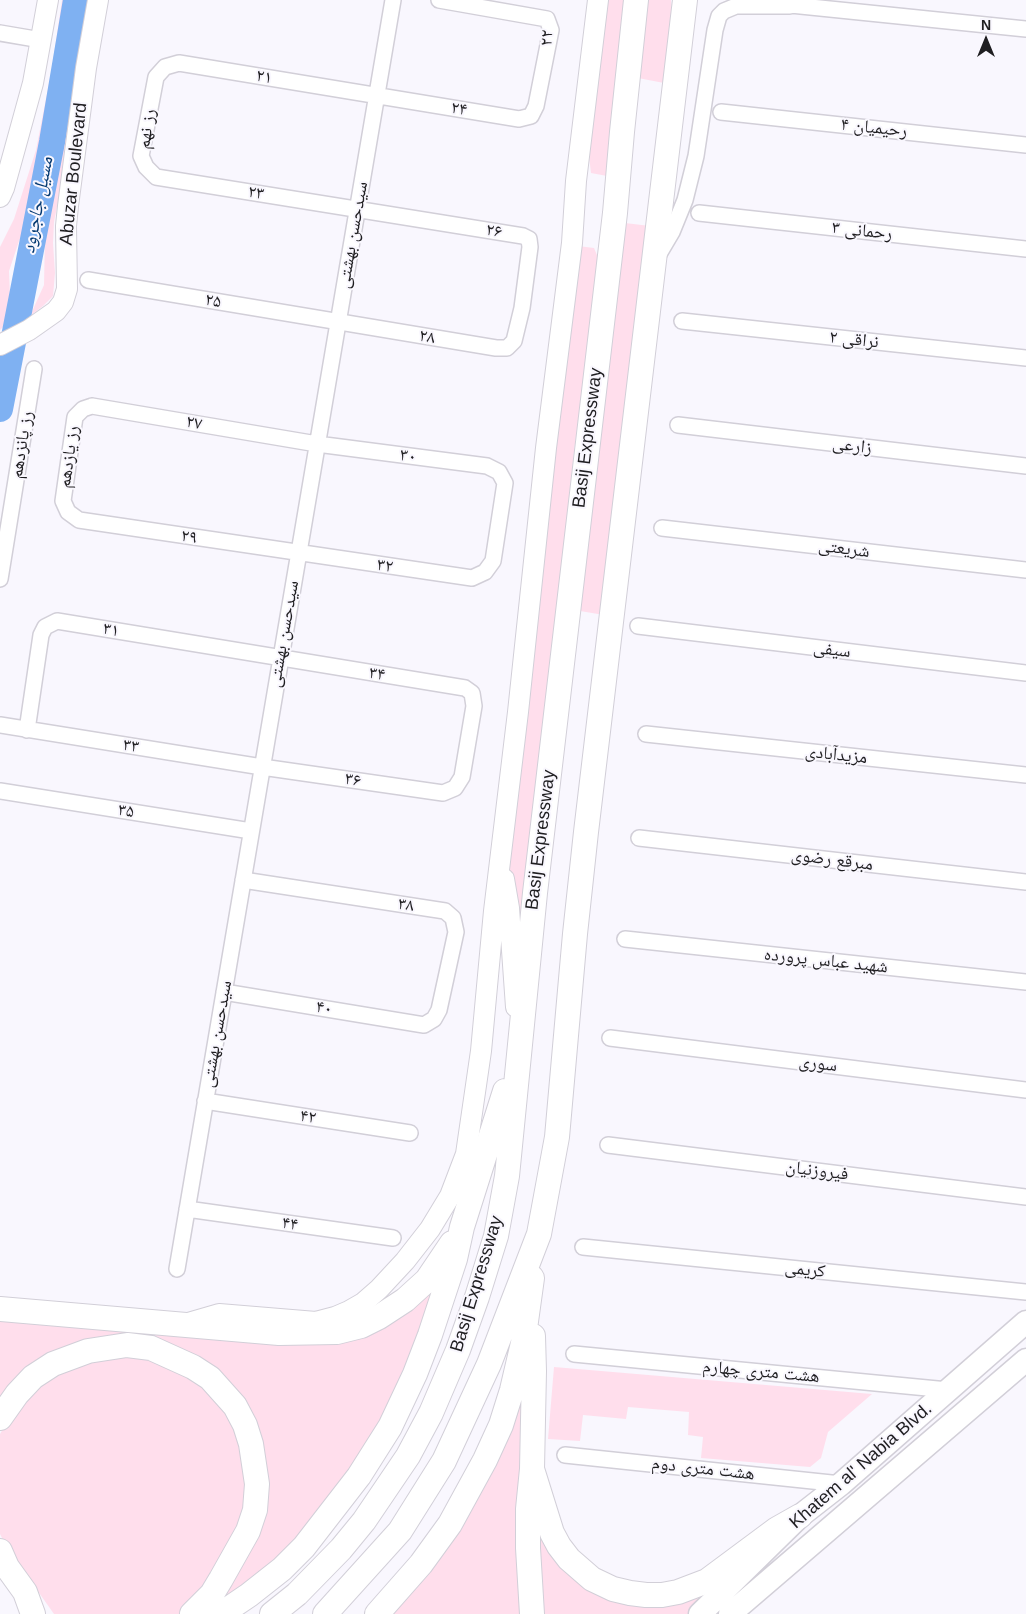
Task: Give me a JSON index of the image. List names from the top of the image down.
{
  "streets": {
    "highway": ["Basij Expressway"],
    "main road": ["Abuzar Boulevard", "Khatem al' Nabia Blvd."],
    "street": [
      "۲۲",
      "۲۱",
      "۲۴",
      "رحیمیان ۴",
      "رز نهم",
      "۲۳",
      "۲۶",
      "رحمانی ۳",
      "سیدحسن بهشتی",
      "۲۵",
      "۲۸",
      "نراقی ۲",
      "۲۷",
      "رز پانزدهم",
      "زارعی",
      "۳۰",
      "رز یازدهم",
      "۲۹",
      "شریعتی",
      "۳۲",
      "۳۱",
      "سیفی",
      "۳۴",
      "۳۳",
      "مزیدآبادی",
      "۳۶",
      "۳۵",
      "مبرقع رضوی",
      "۳۸",
      "شهید عباس پرورده",
      "۴۰",
      "سوری",
      "۴۲",
      "فیروزنیان",
      "۴۴",
      "کریمی",
      "هشت متری چهارم",
      "هشت متری دوم"
    ]
  },
  "crossings": [
    ["۲۲", "۲۴"],
    ["۲۱", "۲۴"],
    ["۲۱", "رز نهم"],
    ["۲۱", "سیدحسن بهشتی"],
    ["۲۴", "سیدحسن بهشتی"],
    ["رز نهم", "۲۳"],
    ["۲۳", "۲۶"],
    ["۲۳", "سیدحسن بهشتی"],
    ["۲۶", "سیدحسن بهشتی"],
    ["۲۶", "۲۸"],
    ["سیدحسن بهشتی", "۲۵"],
    ["سیدحسن بهشتی", "۲۸"],
    ["سیدحسن بهشتی", "۲۷"],
    ["سیدحسن بهشتی", "۳۰"],
    ["سیدحسن بهشتی", "۲۹"],
    ["سیدحسن بهشتی", "۳۲"],
    ["سیدحسن بهشتی", "۳۱"],
    ["سیدحسن بهشتی", "۳۴"],
    ["سیدحسن بهشتی", "۳۳"],
    ["سیدحسن بهشتی", "۳۶"],
    ["سیدحسن بهشتی", "۳۵"],
    ["سیدحسن بهشتی", "۳۸"],
    ["سیدحسن بهشتی", "۴۰"],
    ["سیدحسن بهشتی", "۴۲"],
    ["سیدحسن بهشتی", "۴۴"],
    ["۲۵", "۲۸"],
    ["۲۷", "۳۰"],
    ["۲۷", "رز یازدهم"],
    ["۳۰", "۳۲"],
    ["رز یازدهم", "۲۹"],
    ["۲۹", "۳۲"],
    ["۳۱", "۳۴"],
    ["۳۱", "۳۳"],
    ["۳۴", "۳۶"],
    ["۳۳", "۳۶"],
    ["۳۸", "۴۰"],
    ["هشت متری چهارم", "Khatem al' Nabia Blvd."],
    ["Khatem al' Nabia Blvd.", "هشت متری دوم"]
  ],
  "water": ["مسیل جاجرود"],
  "north": "top"
}
